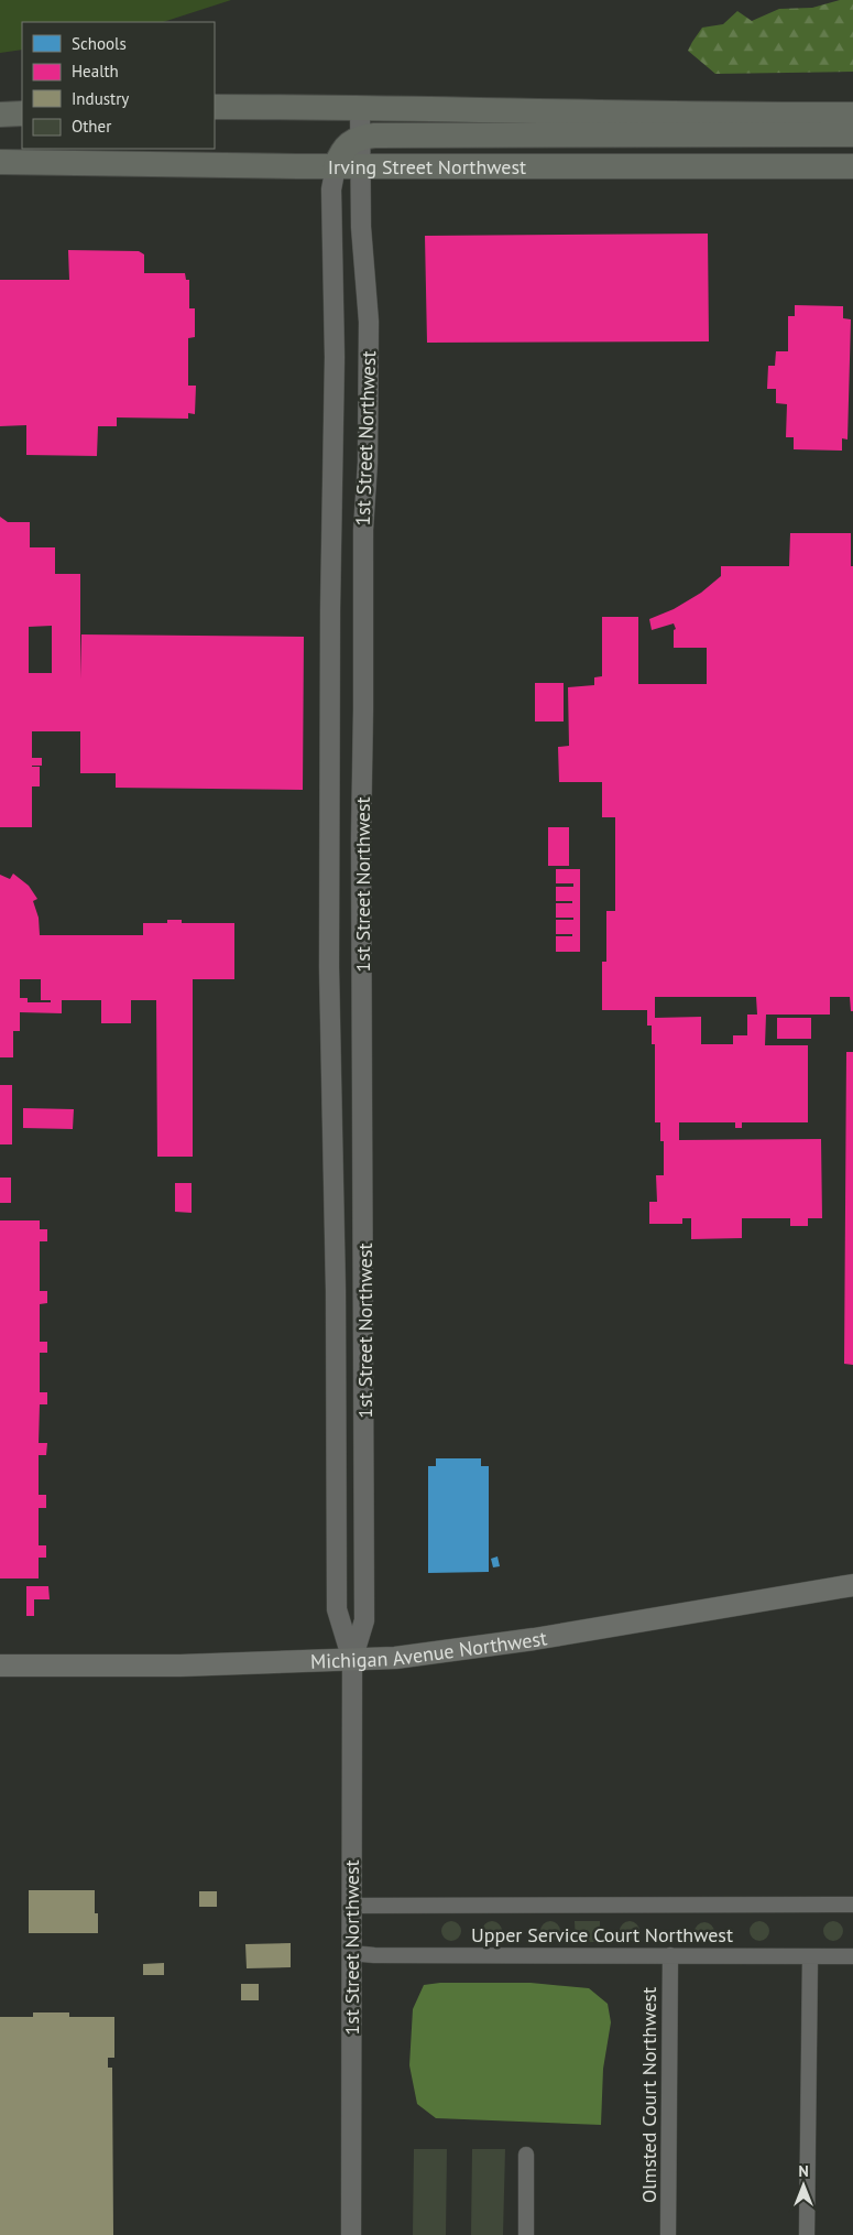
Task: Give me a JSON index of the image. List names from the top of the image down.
{
  "streets": {
    "main road": ["Irving Street Northwest", "Michigan Avenue Northwest"],
    "street": ["1st Street Northwest", "Upper Service Court Northwest", "Olmsted Court Northwest"]
  },
  "crossings": [
    ["Irving Street Northwest", "1st Street Northwest"],
    ["1st Street Northwest", "Michigan Avenue Northwest"],
    ["1st Street Northwest", "Upper Service Court Northwest"],
    ["Upper Service Court Northwest", "Olmsted Court Northwest"]
  ],
  "legend": [
    "Schools",
    "Health",
    "Industry",
    "Other"
  ],
  "north": "top"
}
